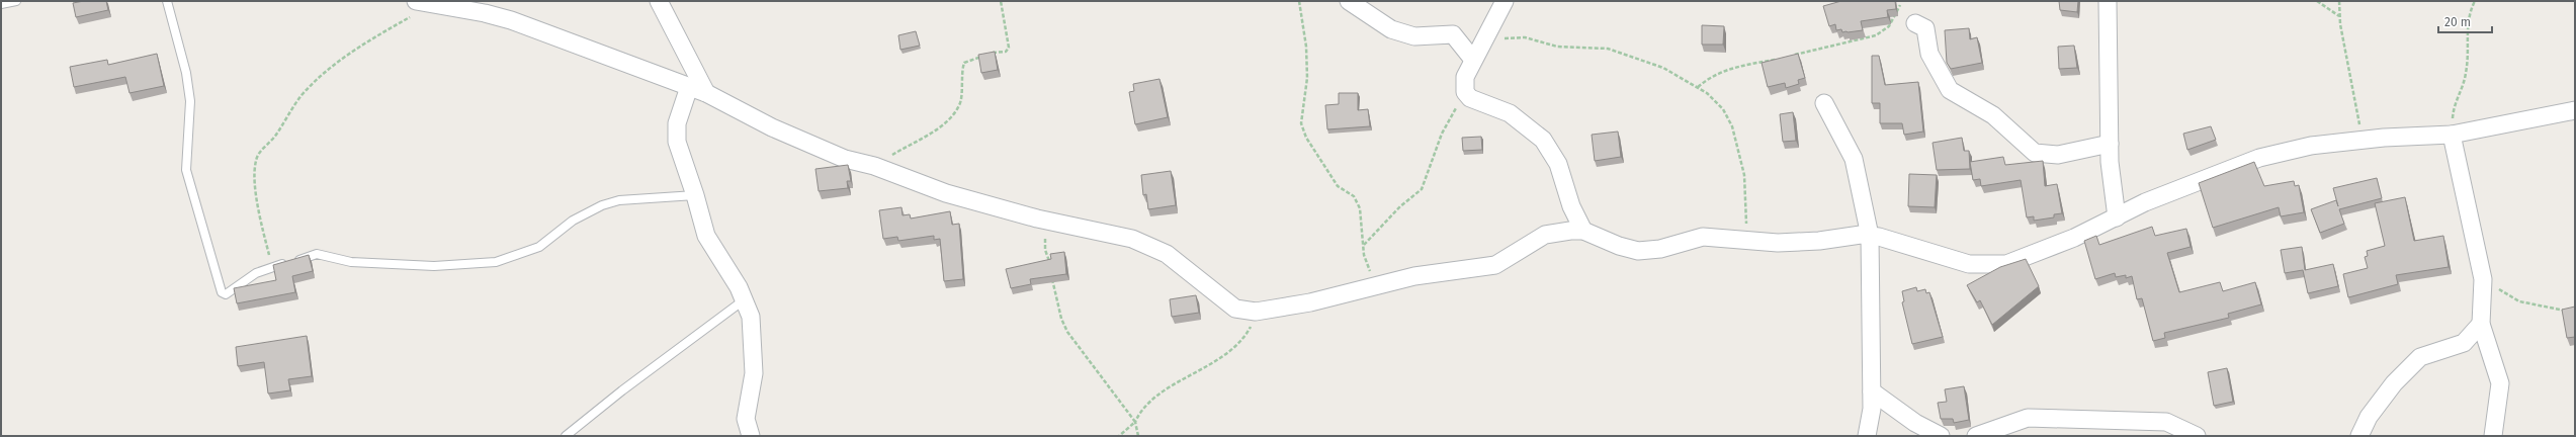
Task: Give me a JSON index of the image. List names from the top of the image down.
{
  "scale_bar": "20 m"
}
